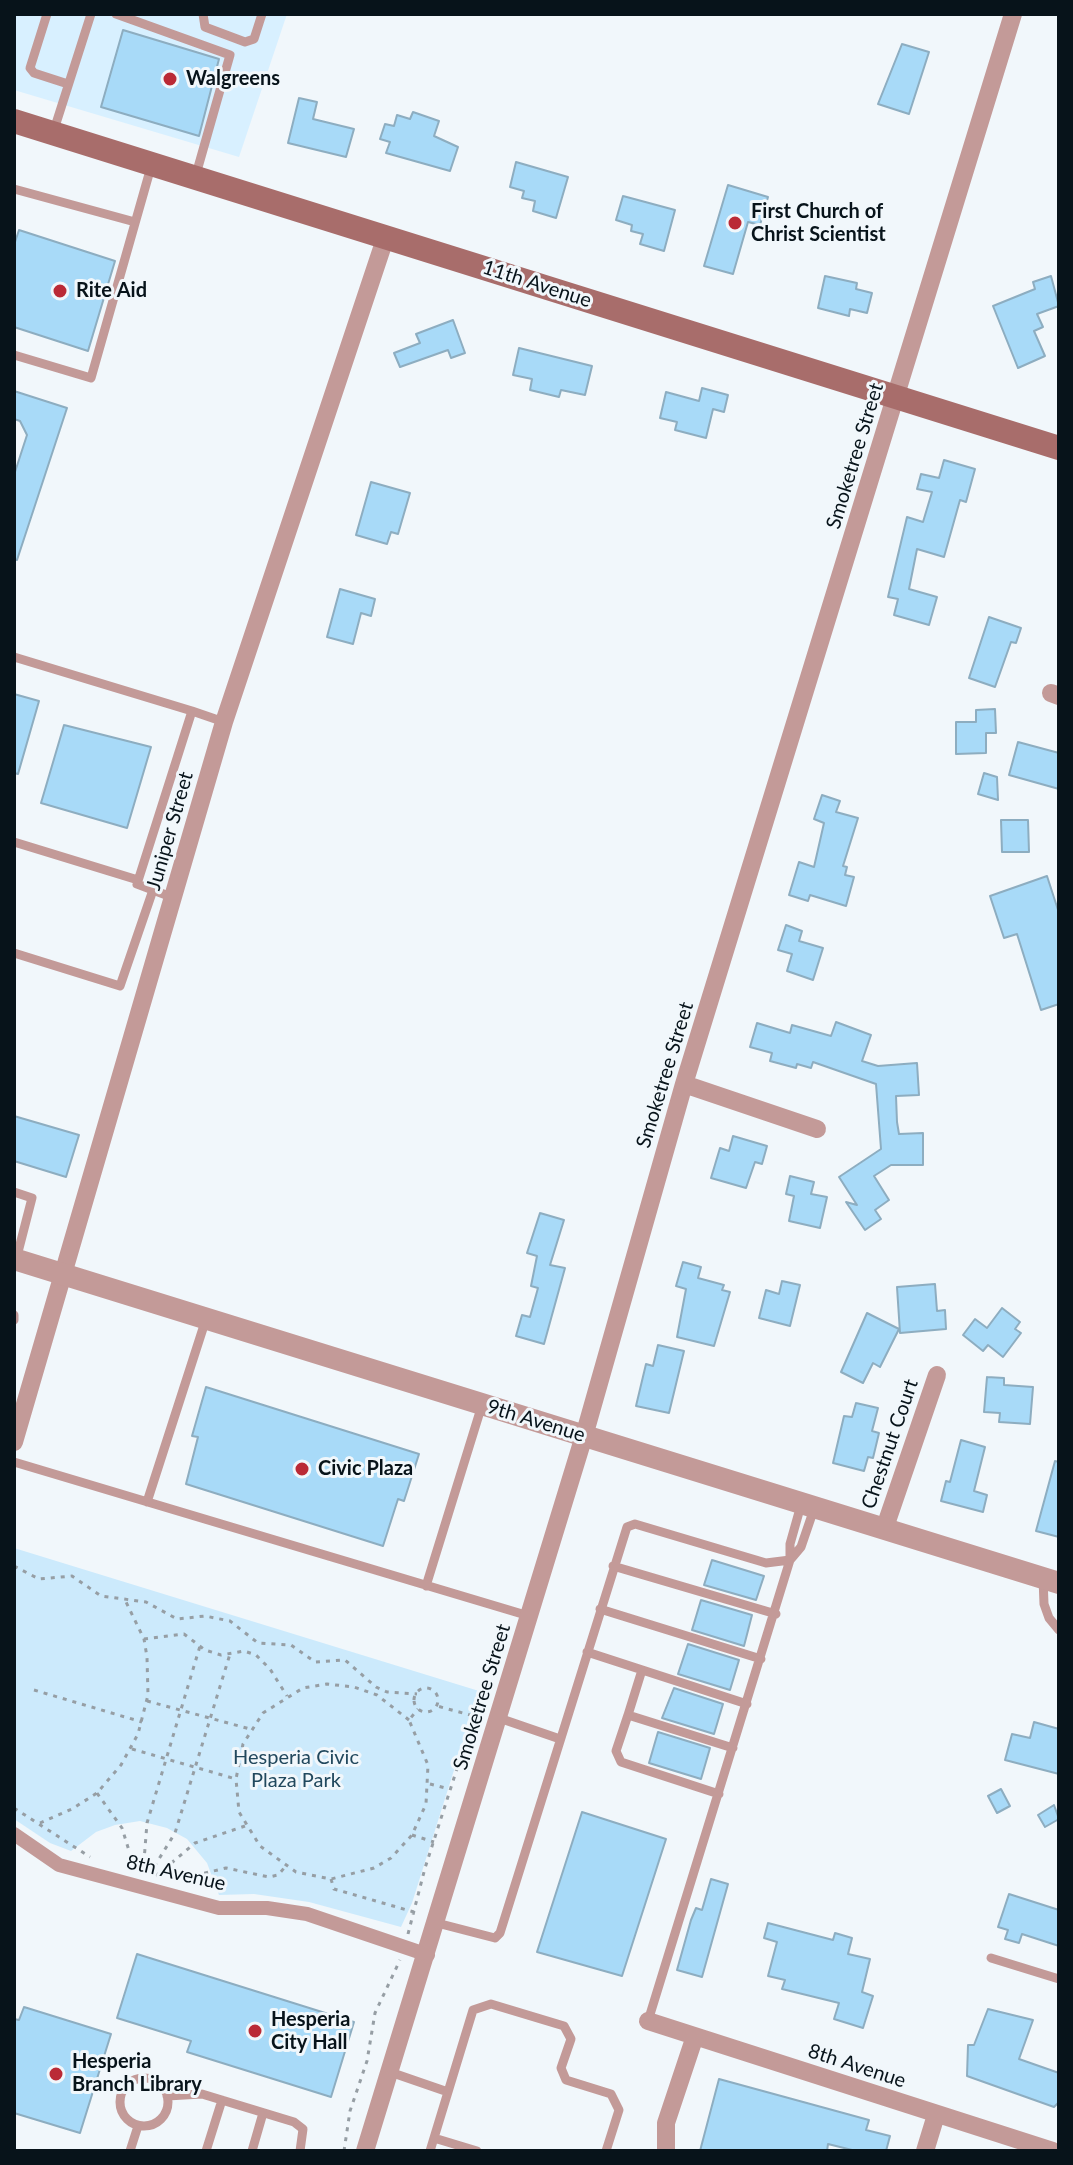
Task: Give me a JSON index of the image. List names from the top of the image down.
{
  "streets": {
    "main road": ["11th Avenue"],
    "street": [
      "Smoketree Street",
      "Juniper Street",
      "9th Avenue",
      "Chestnut Court",
      "8th Avenue"
    ]
  },
  "crossings": [
    ["11th Avenue", "Smoketree Street"],
    ["11th Avenue", "Juniper Street"],
    ["Smoketree Street", "9th Avenue"],
    ["Smoketree Street", "8th Avenue"],
    ["Juniper Street", "9th Avenue"],
    ["9th Avenue", "Chestnut Court"]
  ],
  "parks": ["Hesperia Civic Plaza Park"],
  "places": [
    "Walgreens",
    "First Church of Christ Scientist",
    "Rite Aid",
    "Civic Plaza",
    "Hesperia City Hall",
    "Hesperia Branch Library"
  ]
}
